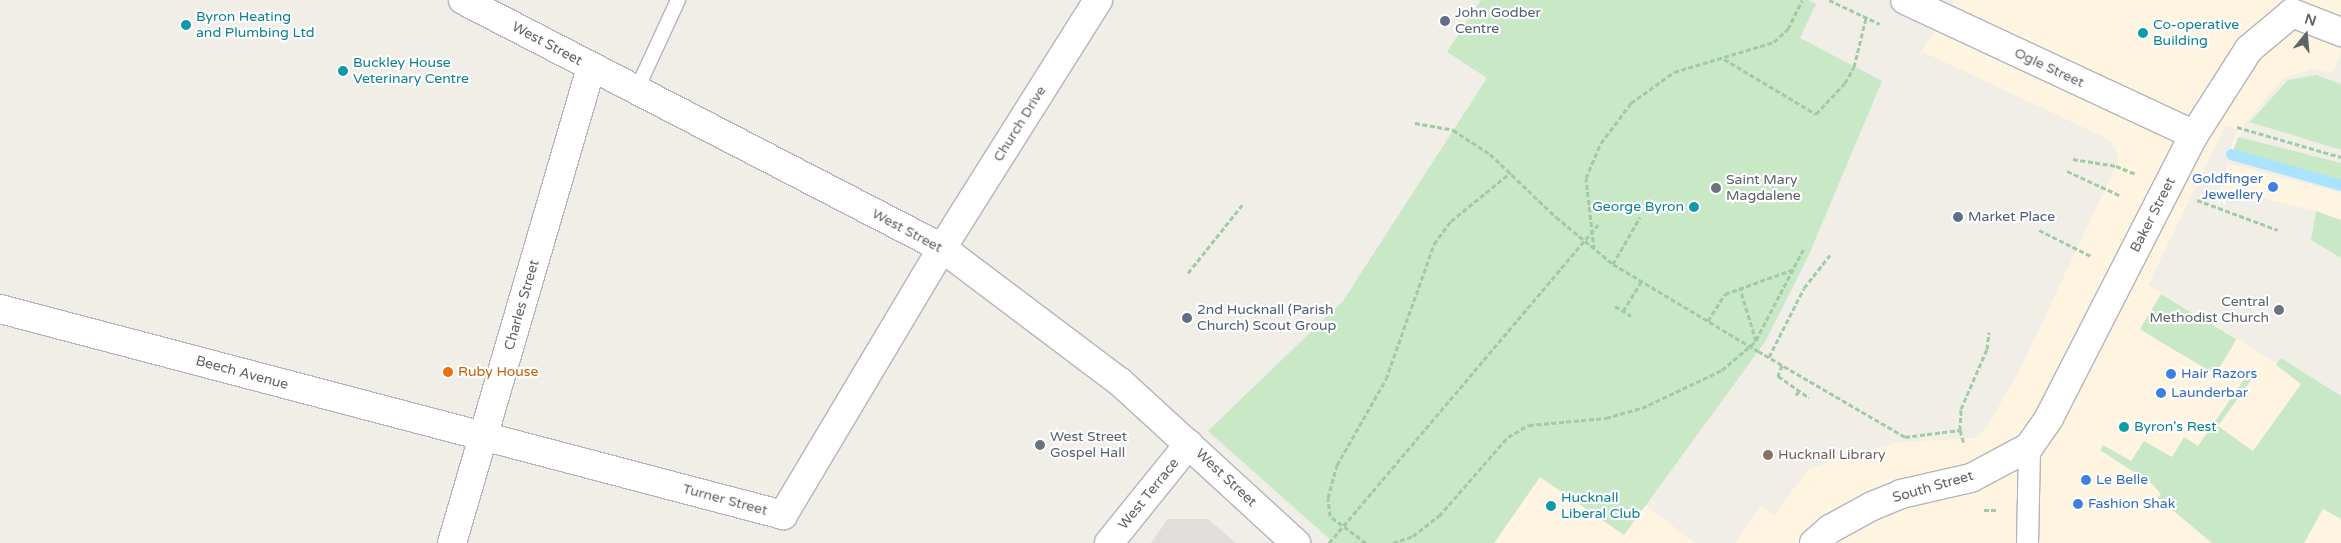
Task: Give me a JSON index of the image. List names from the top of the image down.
{
  "streets": {
    "street": [
      "West Street",
      "Ogle Street",
      "Church Drive",
      "Baker Street",
      "Charles Street",
      "Beech Avenue",
      "South Street",
      "West Terrace",
      "Turner Street"
    ]
  },
  "crossings": [
    ["West Street", "Church Drive"],
    ["West Street", "Charles Street"],
    ["West Street", "West Terrace"],
    ["West Street", "Turner Street"],
    ["Ogle Street", "Baker Street"],
    ["Church Drive", "Turner Street"],
    ["Baker Street", "South Street"],
    ["Charles Street", "Beech Avenue"],
    ["Charles Street", "Turner Street"],
    ["Beech Avenue", "Turner Street"]
  ],
  "places": [
    "John Godber Centre",
    "Byron Heating and Plumbing Ltd",
    "Co-operative Building",
    "Buckley House Veterinary Centre",
    "Goldfinger Jewellery",
    "Saint Mary Magdalene",
    "George Byron",
    "Market Place",
    "Central Methodist Church",
    "2nd Hucknall (Parish Church) Scout Group",
    "Ruby House",
    "Hair Razors",
    "Launderbar",
    "Byron's Rest",
    "West Street Gospel Hall",
    "Hucknall Library",
    "Le Belle",
    "Fashion Shak",
    "Hucknall Liberal Club"
  ],
  "north": "top"
}
